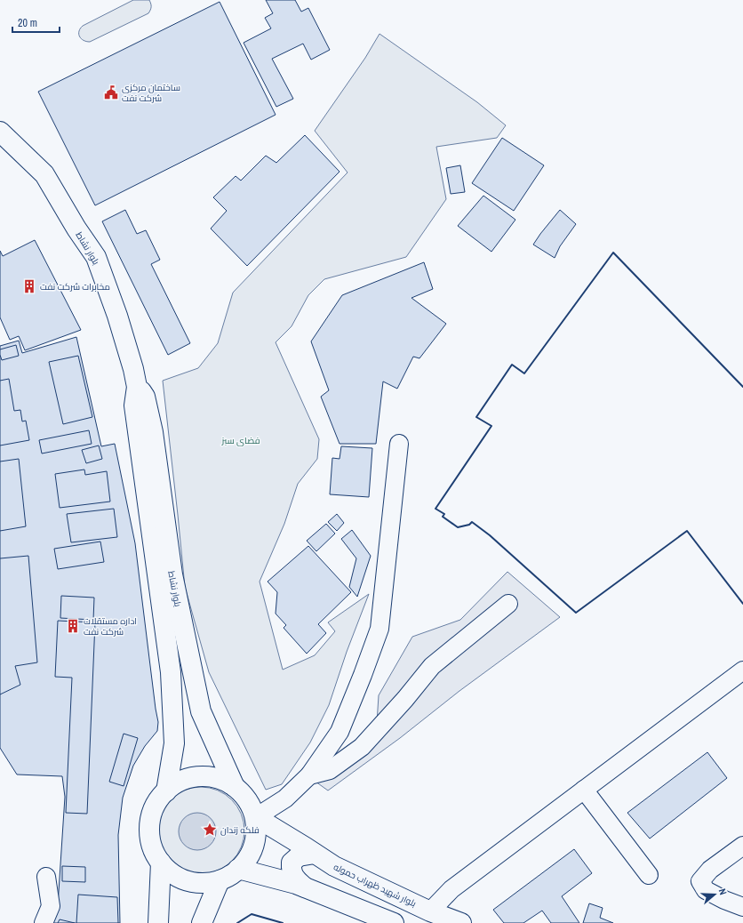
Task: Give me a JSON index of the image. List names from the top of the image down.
{
  "streets": {
    "main road": ["بلوار نشاط", "بلوار شهید ظهراب حموله"]
  },
  "crossings": [
    ["بلوار نشاط", "بلوار شهید ظهراب حموله"]
  ],
  "parks": ["فضای سبز"],
  "places": {
    "public building": ["ساختمان مرکزی شرکت نفت"],
    "building": ["مخابرات شرکت نفت", "اداره مستقلات شرکت نفت"],
    "place": ["فلکه زندان"]
  },
  "scale_bar": "20 m",
  "north": "right"
}
